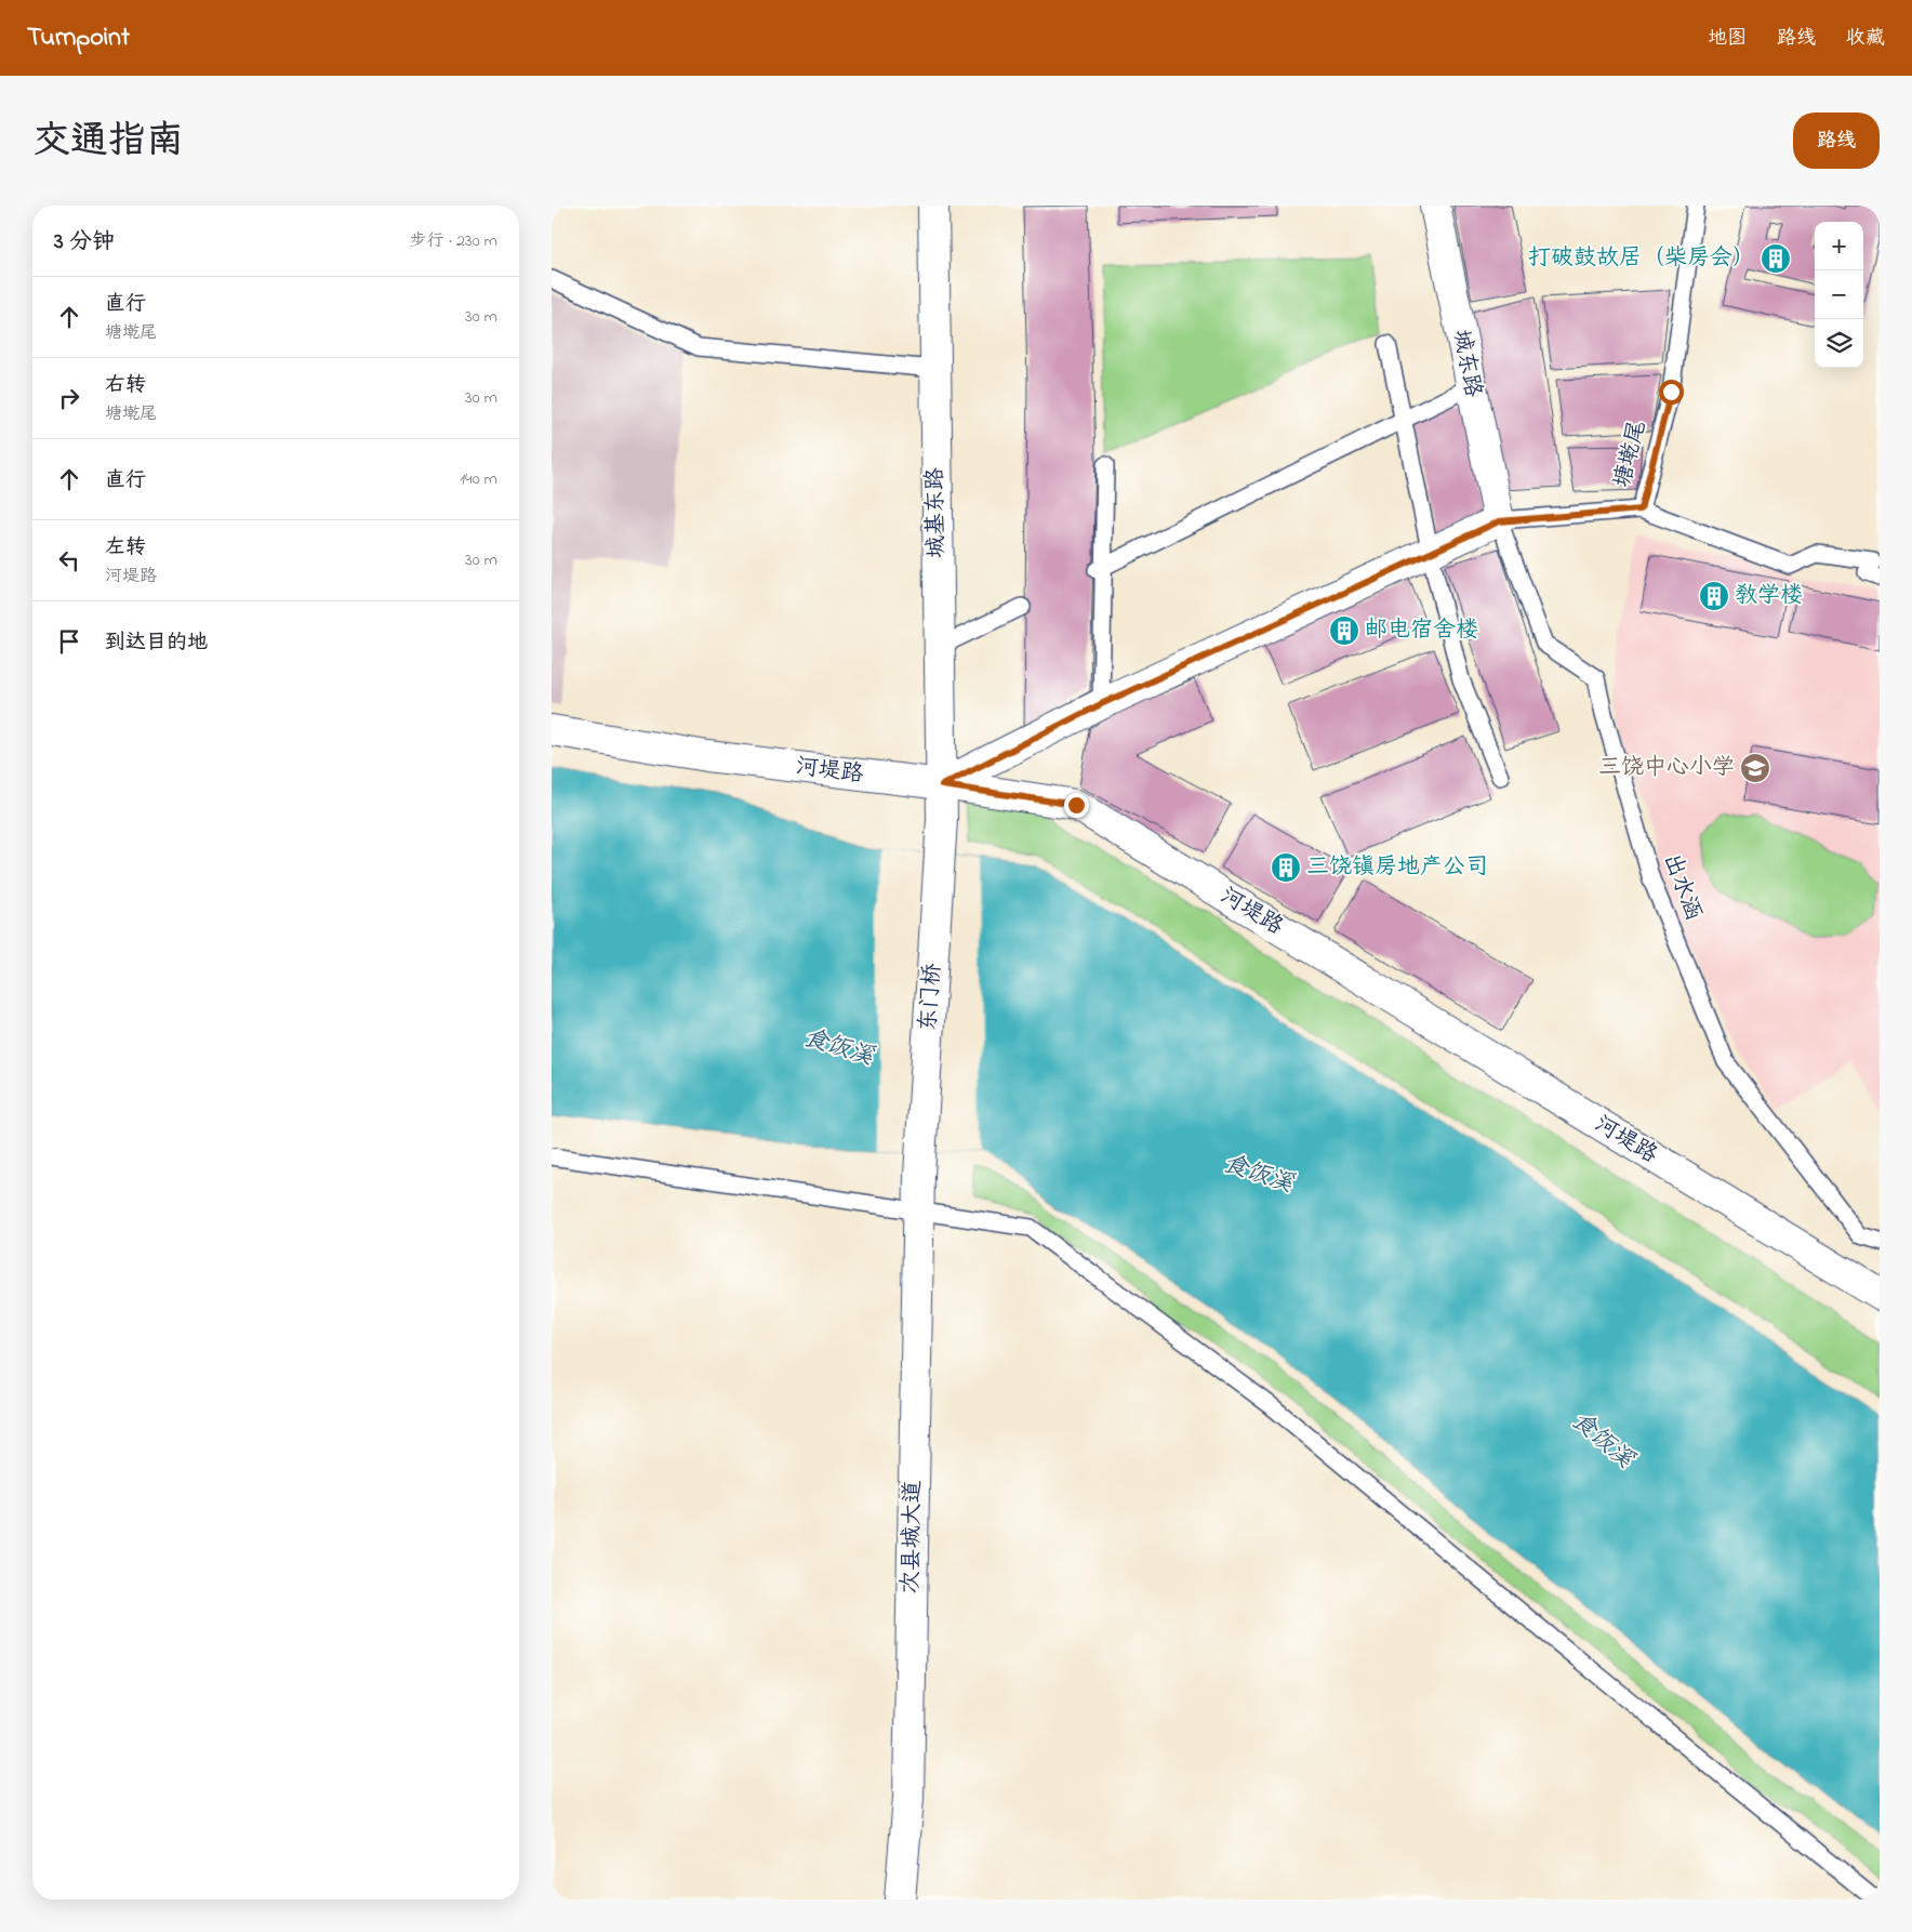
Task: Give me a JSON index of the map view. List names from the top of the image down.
{
  "streets": {
    "main road": [
      "城东路",
      "城基东路",
      "河堤路",
      "东门桥",
      "次县城大道"
    ],
    "lane": ["塘墘尾", "出水涵"]
  },
  "crossings": [
    ["城东路", "塘墘尾"],
    ["城东路", "出水涵"],
    ["塘墘尾", "出水涵"],
    ["城基东路", "河堤路"],
    ["城基东路", "东门桥"],
    ["东门桥", "次县城大道"]
  ],
  "water": ["食饭溪"],
  "places": {
    "building": [
      "打破鼓故居（柴房会）",
      "教学楼",
      "邮电宿舍楼",
      "三饶镇房地产公司"
    ],
    "school or university": ["三饶中心小学"]
  },
  "page": {
    "header": "Turnpoint",
    "nav": ["地图", "路线", "收藏"],
    "title": "交通指南",
    "buttons": "路线",
    "heading": ["3 分钟", "步行 · 230 m"],
    "map_buttons": ["+", "−"],
    "list": [
      ["直行", "塘墘尾", "30 m"],
      ["右转", "塘墘尾", "30 m"],
      ["直行", "140 m"],
      ["左转", "河堤路", "30 m"],
      "到达目的地"
    ]
  }
}
